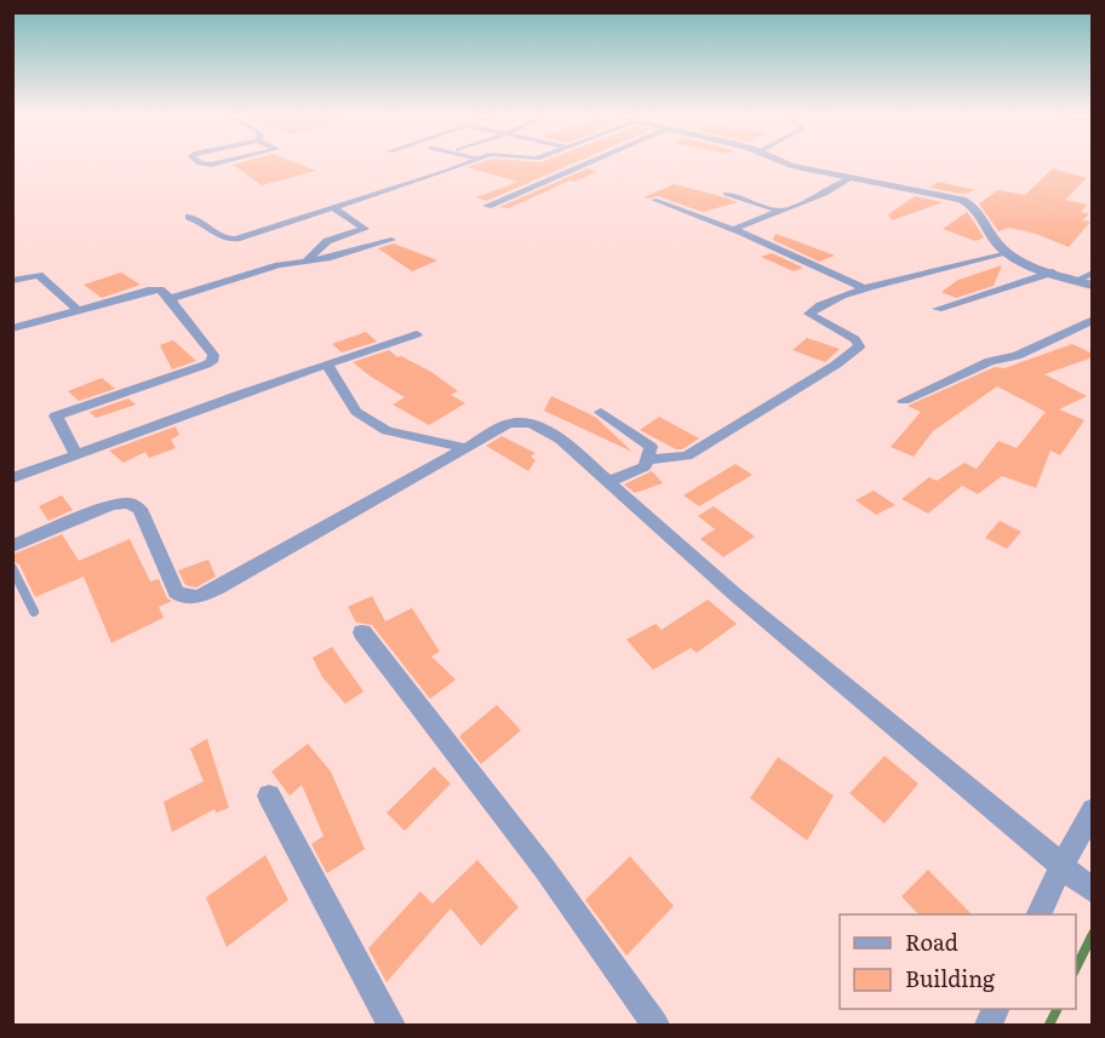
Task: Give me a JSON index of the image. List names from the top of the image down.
{
  "legend": ["Road", "Building"]
}
